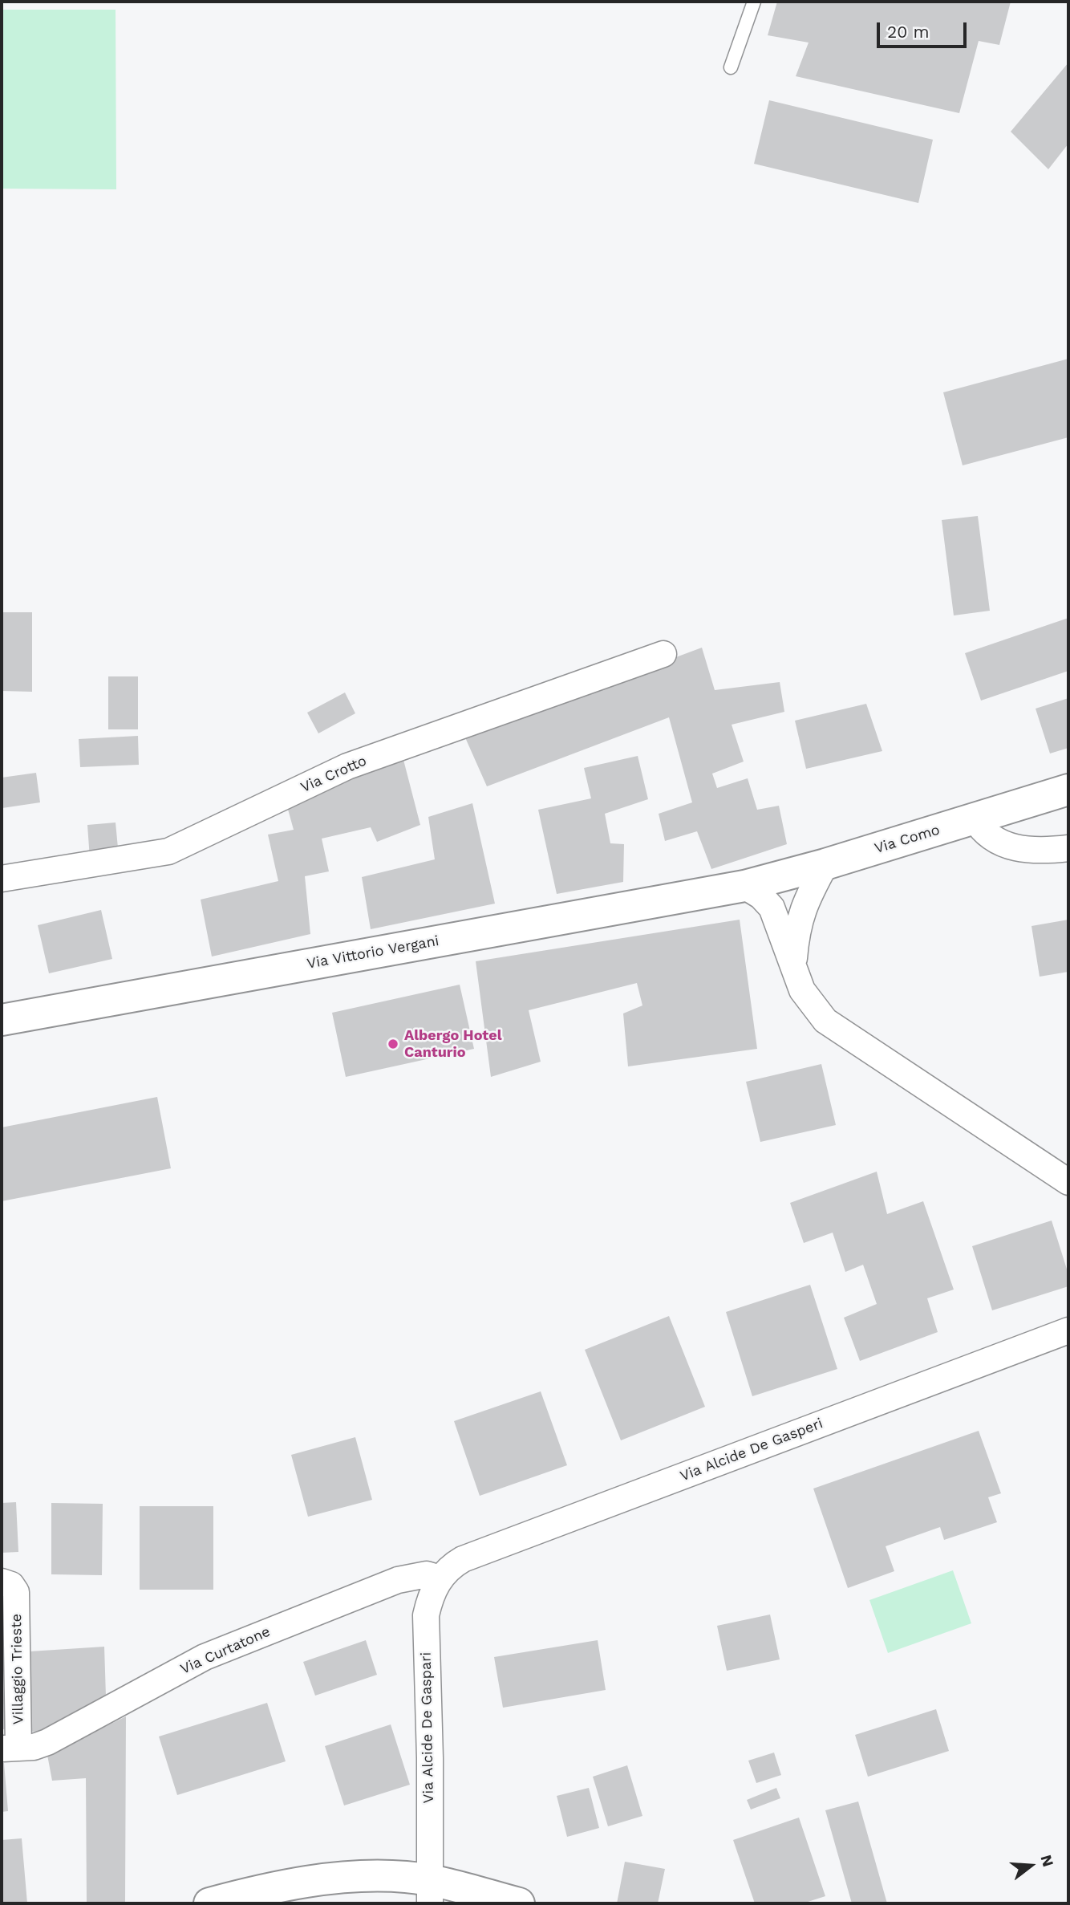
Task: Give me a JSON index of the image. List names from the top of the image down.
{
  "streets": {
    "street": [
      "Via Crotto",
      "Via Como",
      "Via Vittorio Vergani",
      "Via Alcide De Gasperi",
      "Via Curtatone",
      "Villaggio Trieste",
      "Via Alcide De Gaspari"
    ]
  },
  "crossings": [
    ["Via Como", "Via Vittorio Vergani"],
    ["Via Alcide De Gasperi", "Via Curtatone"],
    ["Via Alcide De Gasperi", "Via Alcide De Gaspari"],
    ["Via Curtatone", "Villaggio Trieste"],
    ["Via Curtatone", "Via Alcide De Gaspari"]
  ],
  "places": ["Albergo Hotel Canturio"],
  "scale_bar": "20 m",
  "north": "right"
}
